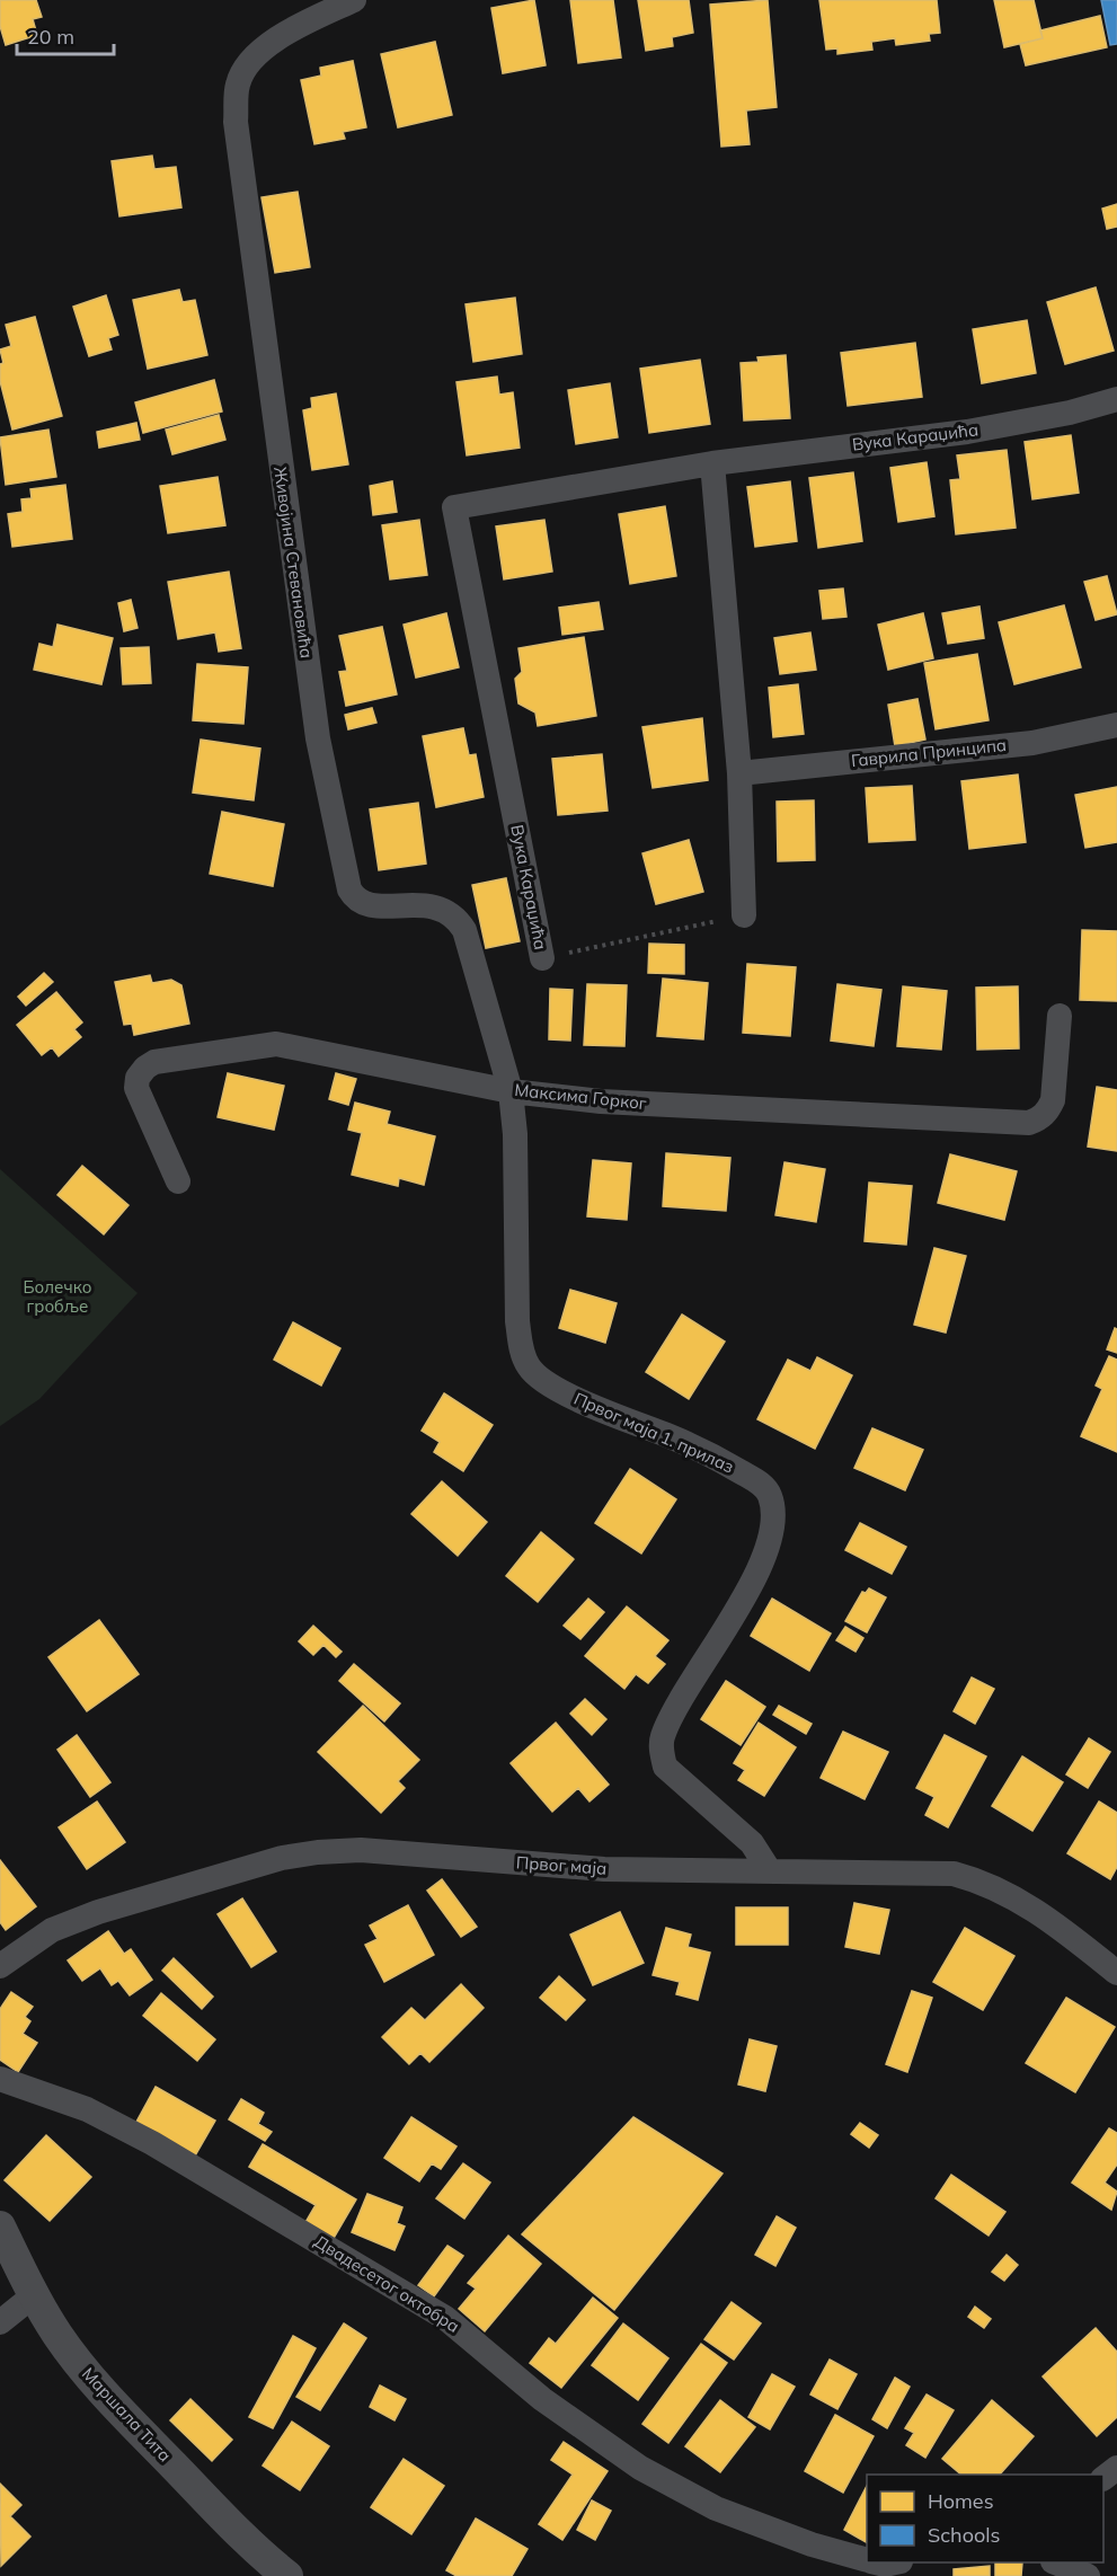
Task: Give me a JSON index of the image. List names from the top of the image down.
{
  "streets": {
    "street": [
      "Вука Караџића",
      "Живојина Стевановића",
      "Гаврила Принципа",
      "Максима Горког",
      "Првог маја 1. прилаз",
      "Првог маја",
      "Двадесетог октобра",
      "Маршала Тита"
    ]
  },
  "crossings": [
    ["Живојина Стевановића", "Максима Горког"],
    ["Живојина Стевановића", "Првог маја 1. прилаз"],
    ["Максима Горког", "Првог маја 1. прилаз"],
    ["Првог маја 1. прилаз", "Првог маја"]
  ],
  "parks": ["Болечко гробље"],
  "legend": ["Homes", "Schools"],
  "scale_bar": "20 m"
}
